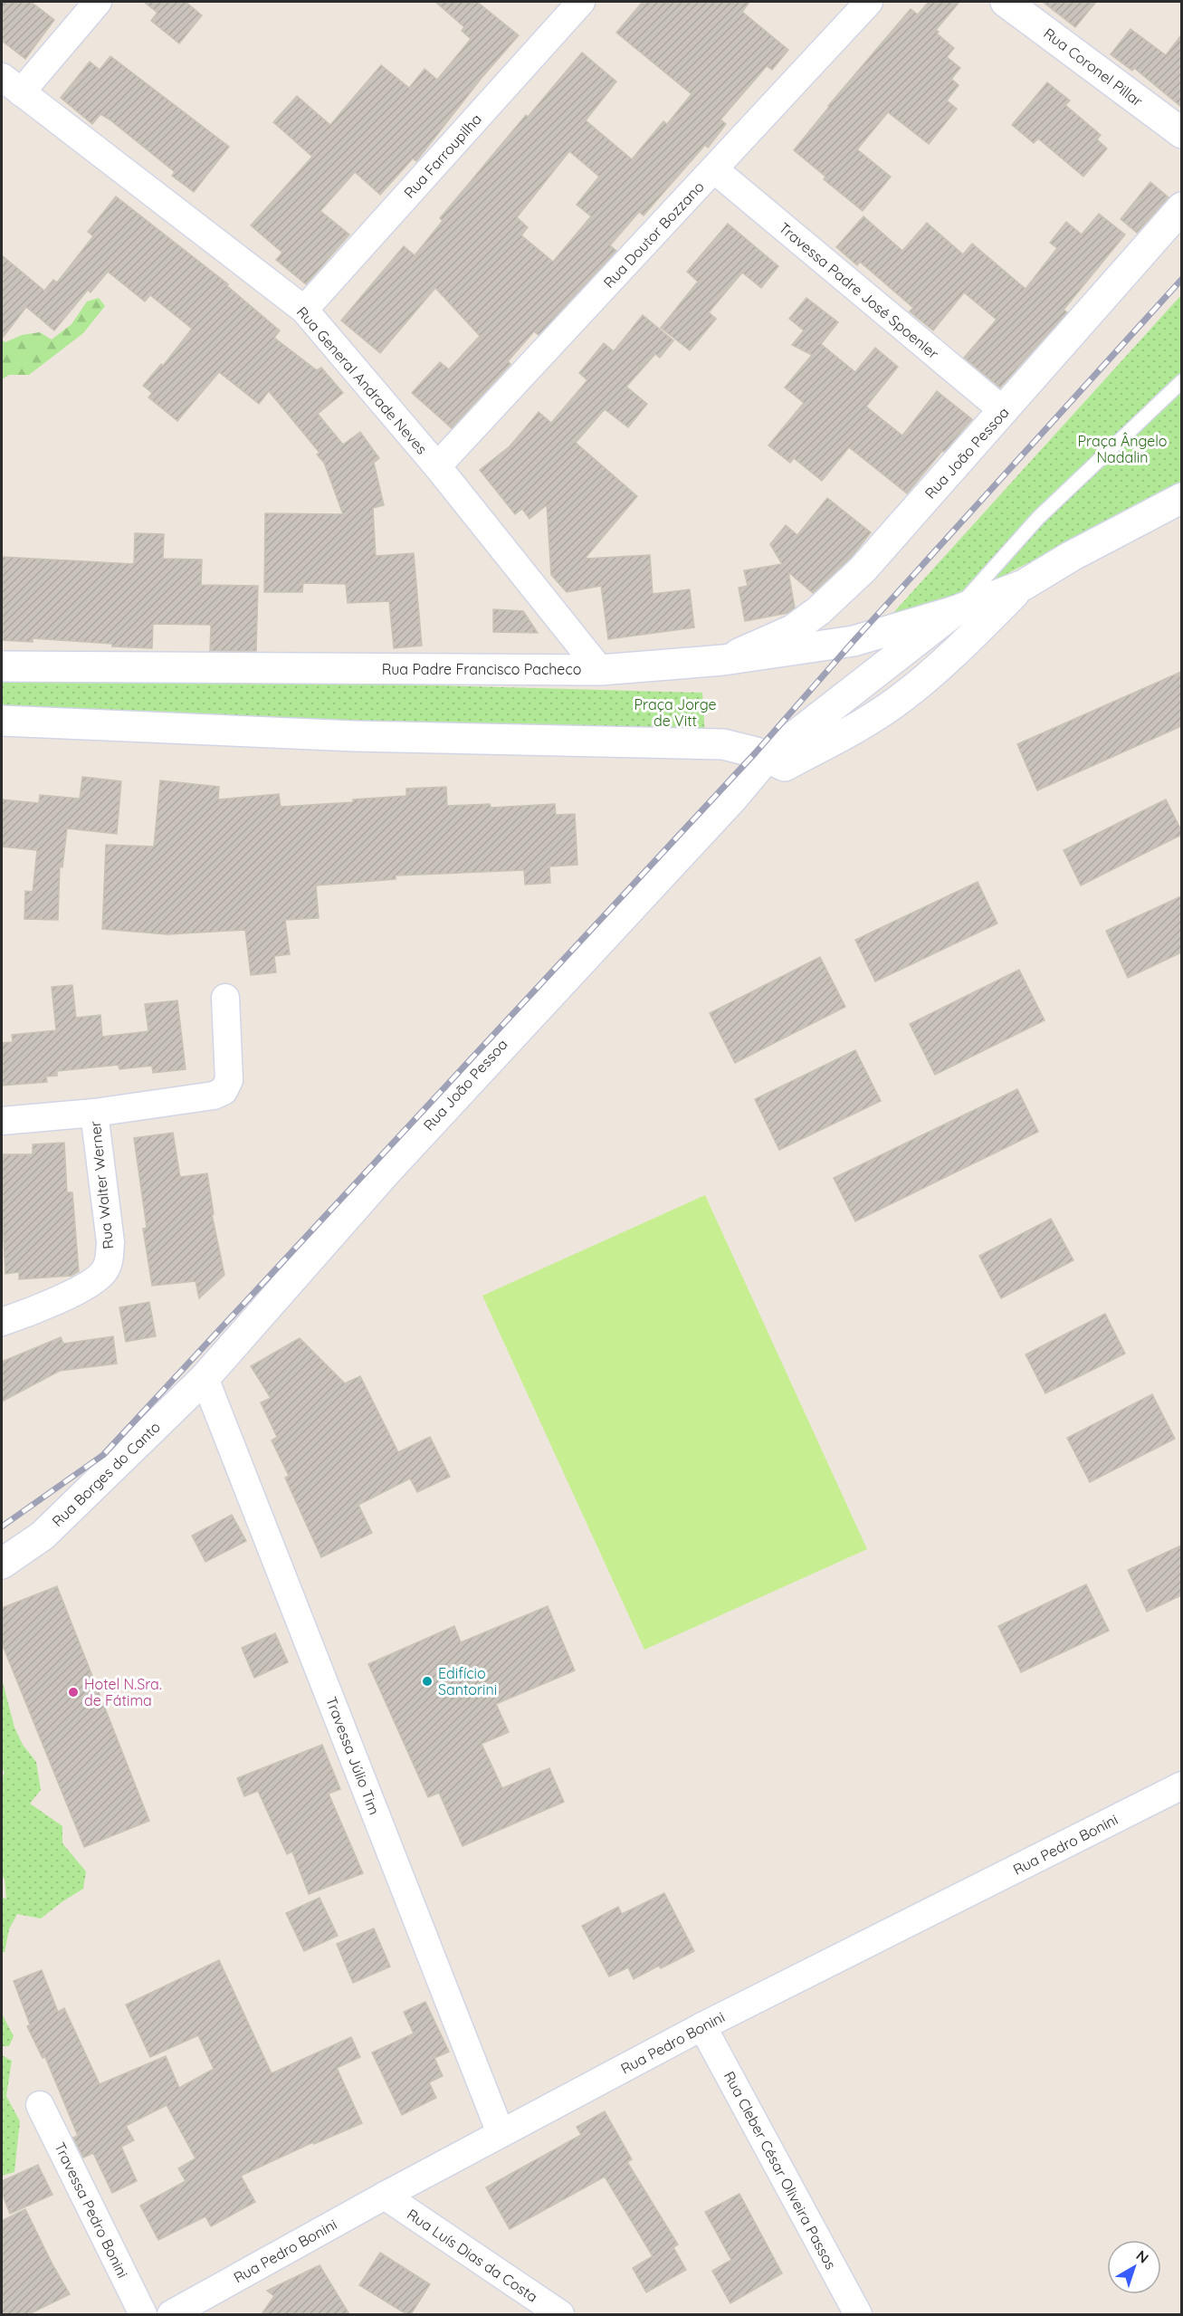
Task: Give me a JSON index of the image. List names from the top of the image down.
{
  "streets": {
    "main road": [
      "Rua Coronel Pillar",
      "Rua João Pessoa",
      "Rua Padre Francisco Pacheco",
      "Rua Borges do Canto"
    ],
    "street": [
      "Rua Farroupilha",
      "Rua Doutor Bozzano",
      "Travessa Padre José Spoenler",
      "Rua General Andrade Neves",
      "Rua Walter Werner",
      "Travessa Júlio Tim",
      "Rua Pedro Bonini",
      "Rua Cleber César Oliveira Passos",
      "Travessa Pedro Bonini",
      "Rua Luís Dias da Costa"
    ]
  },
  "crossings": [
    ["Rua Farroupilha", "Rua General Andrade Neves"],
    ["Rua Doutor Bozzano", "Travessa Padre José Spoenler"],
    ["Rua Doutor Bozzano", "Rua General Andrade Neves"],
    ["Travessa Padre José Spoenler", "Rua João Pessoa"],
    ["Rua General Andrade Neves", "Rua Padre Francisco Pacheco"],
    ["Rua João Pessoa", "Rua Padre Francisco Pacheco"],
    ["Rua João Pessoa", "Rua Borges do Canto"],
    ["Rua João Pessoa", "Travessa Júlio Tim"],
    ["Rua Borges do Canto", "Travessa Júlio Tim"],
    ["Travessa Júlio Tim", "Rua Pedro Bonini"],
    ["Rua Pedro Bonini", "Rua Cleber César Oliveira Passos"],
    ["Rua Pedro Bonini", "Rua Luís Dias da Costa"]
  ],
  "parks": ["Praça Ângelo Nadalin", "Praça Jorge de Vitt"],
  "places": ["Edifício Santorini", "Hotel N.Sra. de Fátima"],
  "north": "top right"
}
